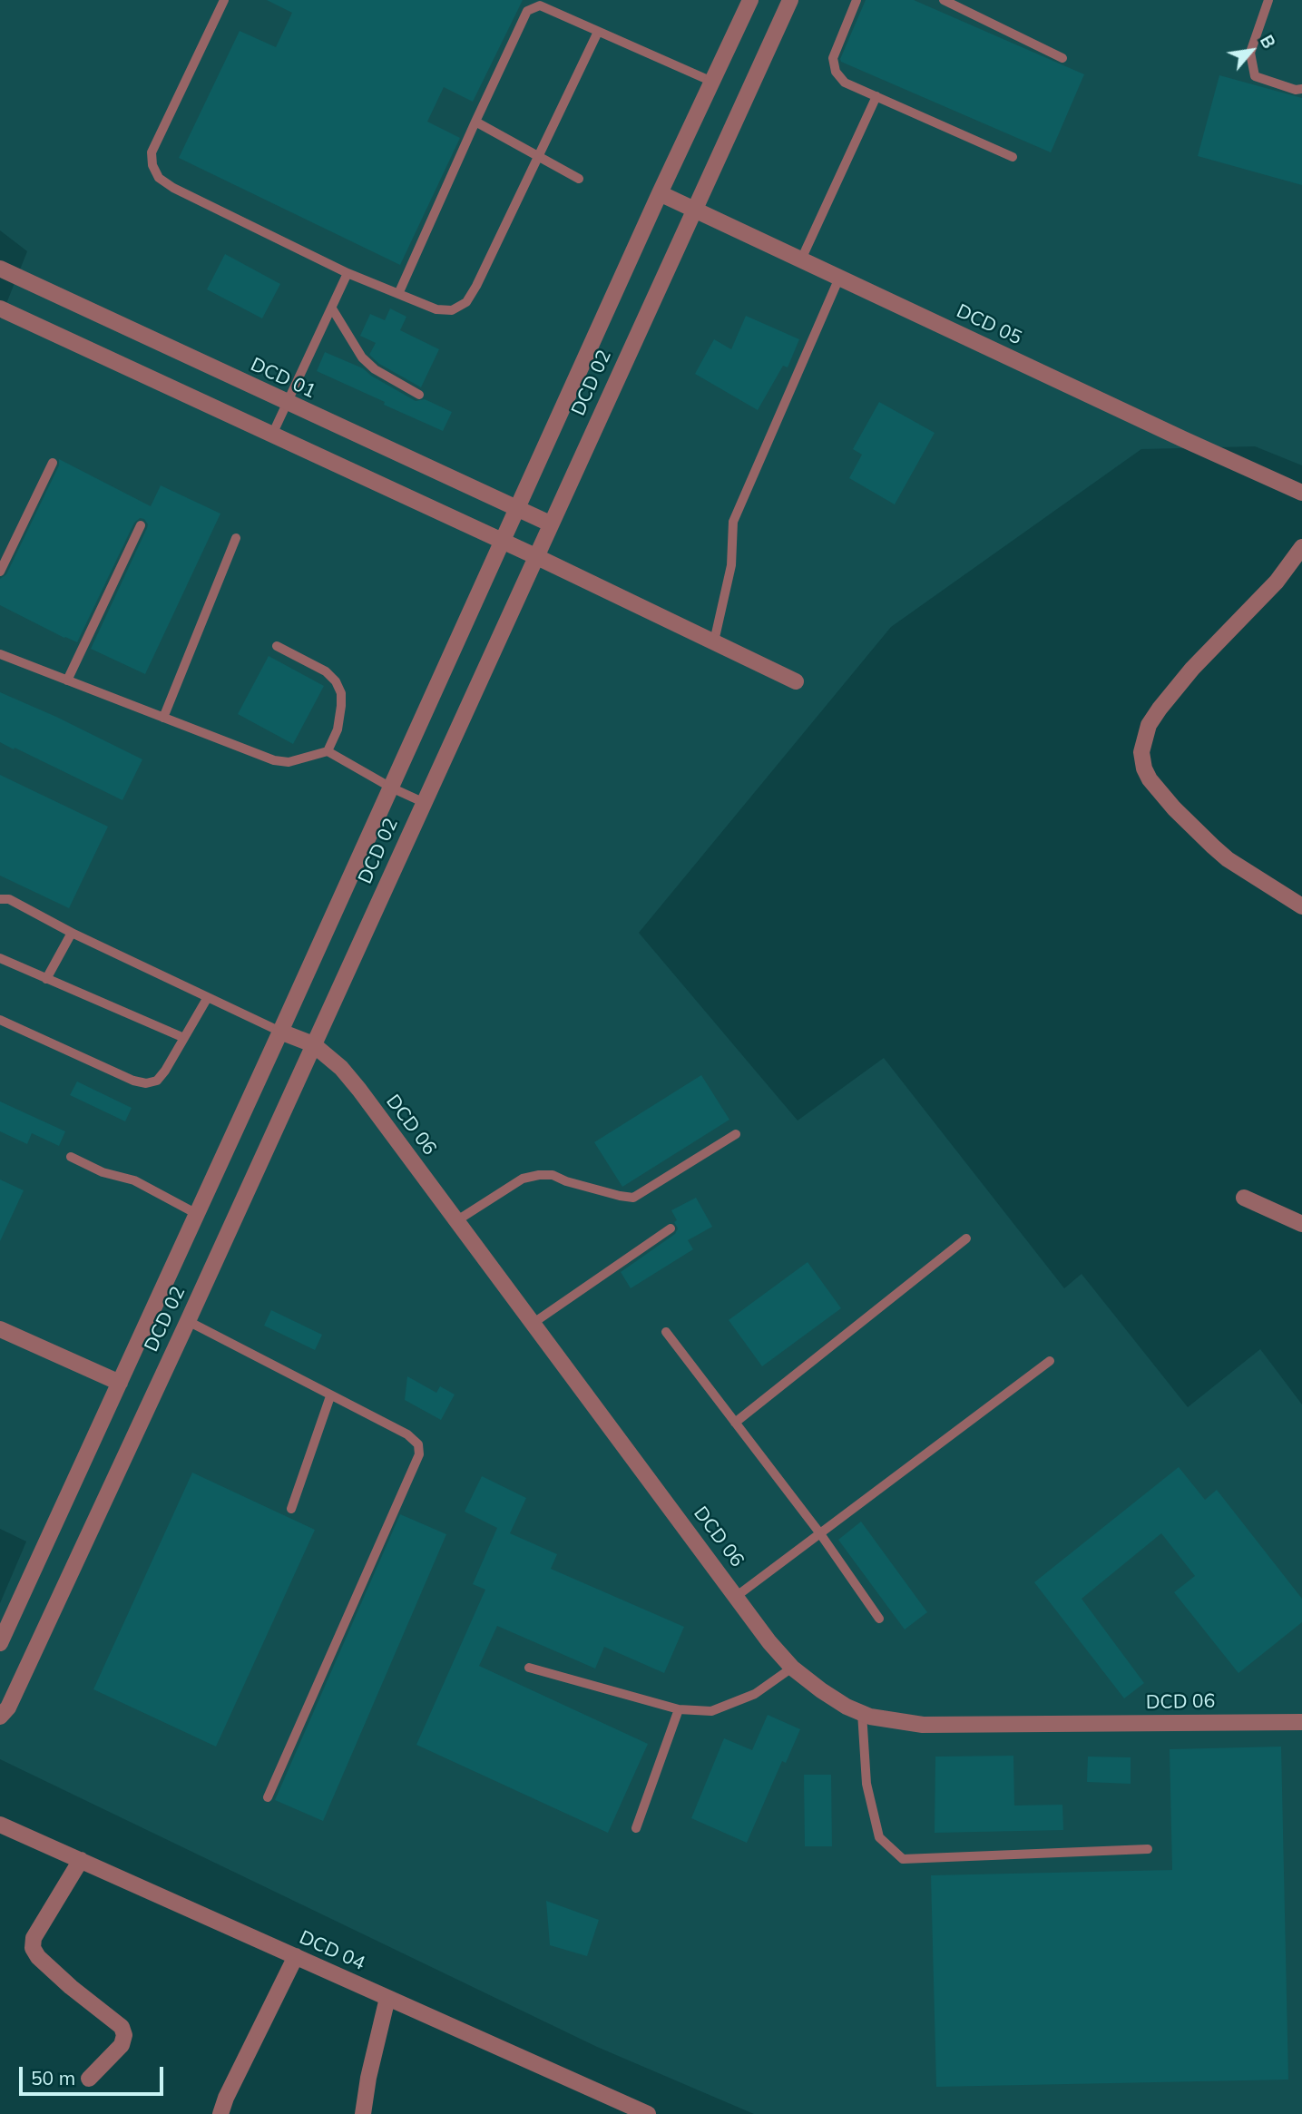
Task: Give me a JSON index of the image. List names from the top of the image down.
{
  "streets": {
    "street": [
      "DCD 05",
      "DCD 01",
      "DCD 02",
      "DCD 06",
      "DCD 04"
    ]
  },
  "crossings": [
    ["DCD 05", "DCD 02"],
    ["DCD 01", "DCD 02"],
    ["DCD 02", "DCD 06"]
  ],
  "scale_bar": "50 m",
  "north": "top right"
}
